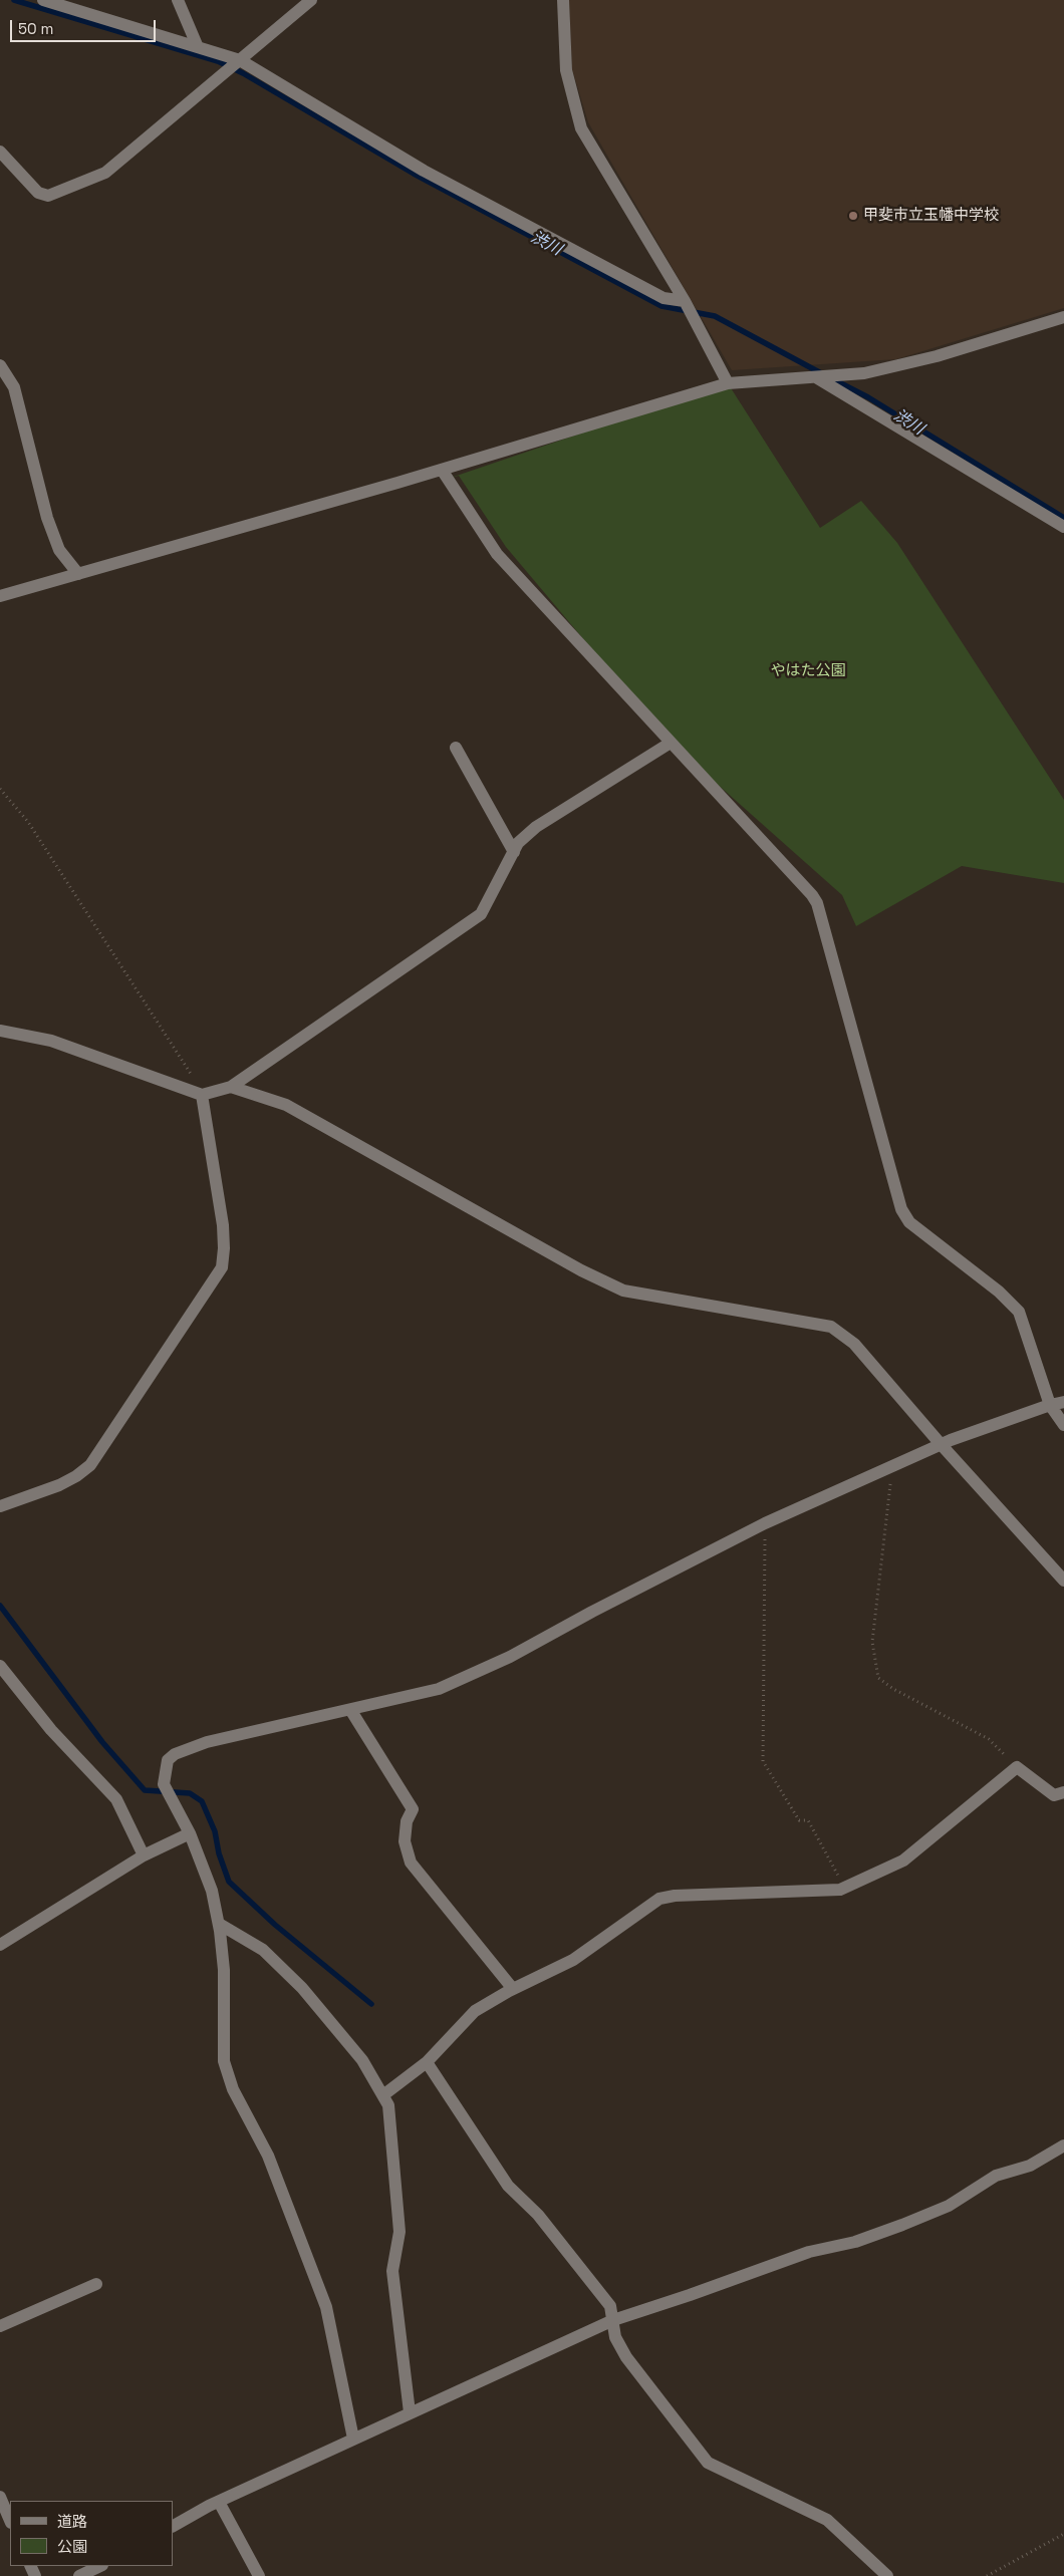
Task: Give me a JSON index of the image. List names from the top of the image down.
{
  "water": ["渋川"],
  "parks": ["やはた公園"],
  "places": ["甲斐市立玉幡中学校"],
  "legend": ["道路", "公園"],
  "scale_bar": "50 m"
}
